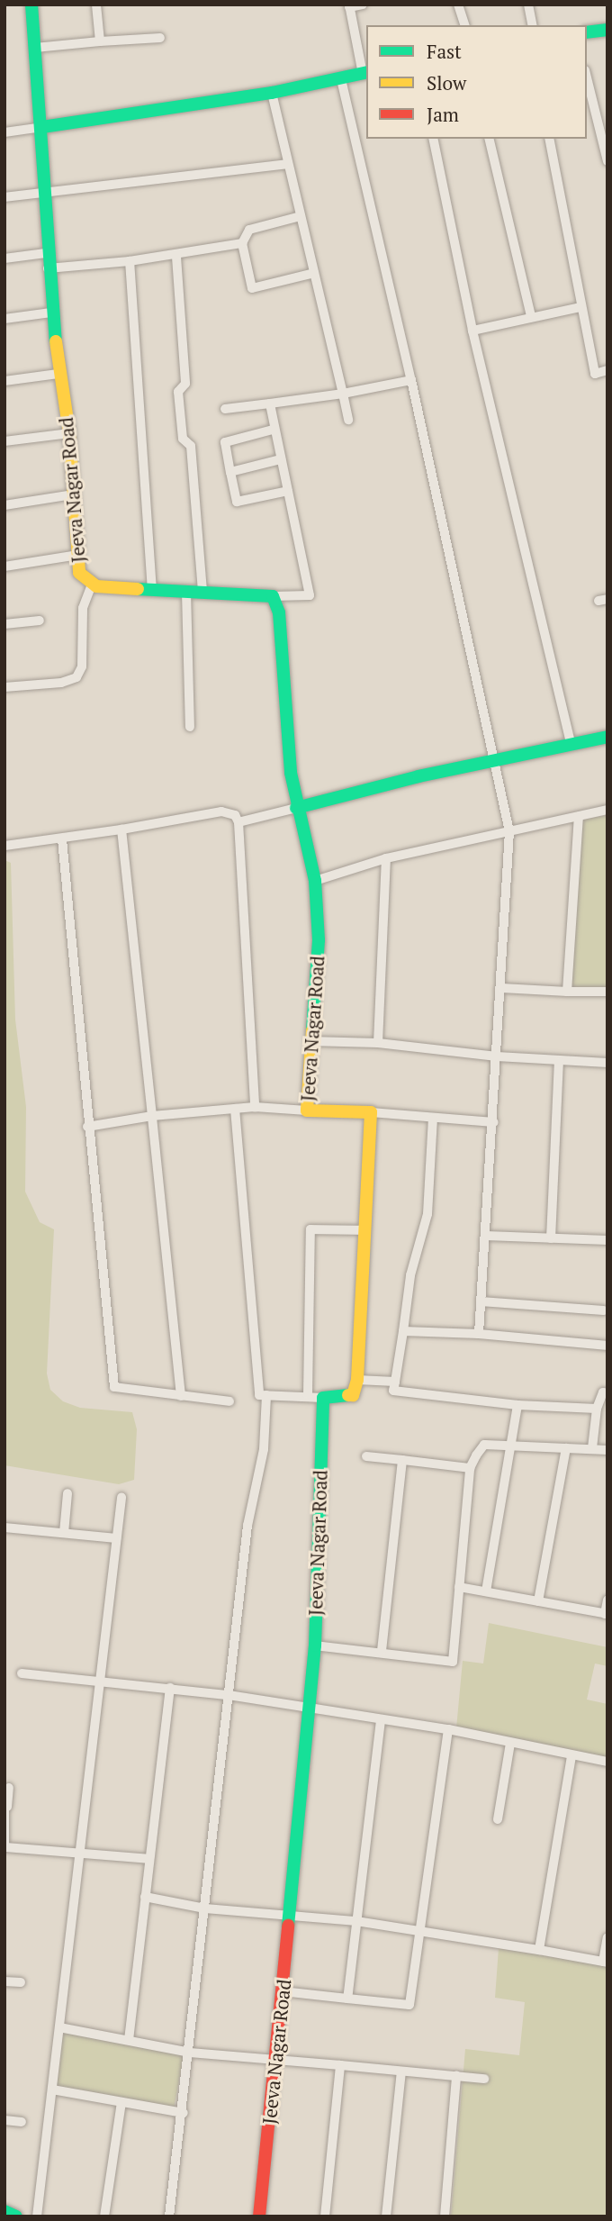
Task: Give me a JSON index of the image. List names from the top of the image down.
{
  "streets": {
    "street": ["Jeeva Nagar Road"]
  },
  "legend": ["Fast", "Slow", "Jam"]
}
